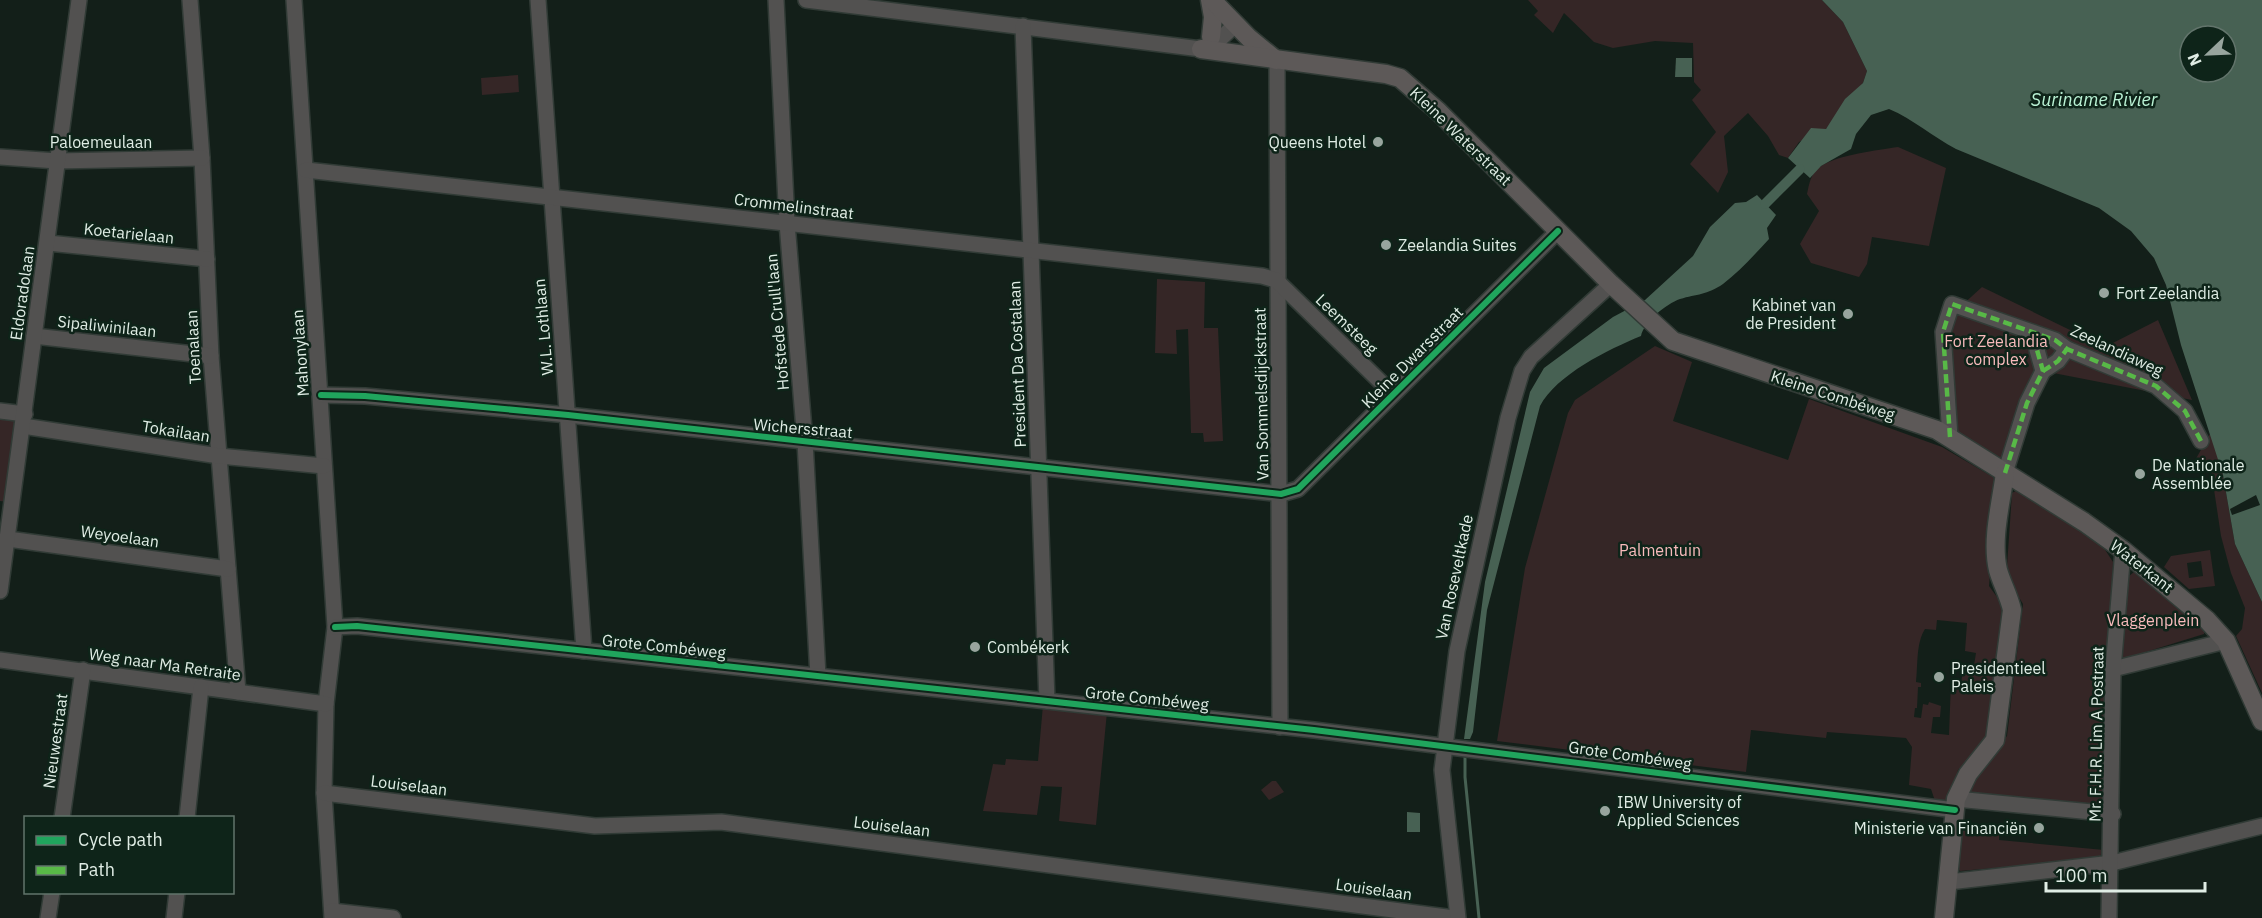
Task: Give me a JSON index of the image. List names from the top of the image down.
{
  "streets": {
    "main road": ["Kleine Waterstraat", "Kleine Combéweg", "Waterkant"],
    "street": [
      "Paloemeulaan",
      "Crommelinstraat",
      "Koetarielaan",
      "Eldoradolaan",
      "Hofstede Crull'laan",
      "Leemsteeg",
      "Sipaliwinilaan",
      "W.L. Lothlaan",
      "Toenalaan",
      "Zeelandiaweg",
      "Mahonylaan",
      "Kleine Dwarsstraat",
      "President Da Costalaan",
      "Van Sommelsdijckstraat",
      "Wichersstraat",
      "Tokailaan",
      "Weyoelaan",
      "Van Roseveltkade",
      "Grote Combéweg",
      "Weg naar Ma Retraite",
      "Mr. F.H.R. Lim A Postraat",
      "Nieuwestraat",
      "Louiselaan"
    ]
  },
  "crossings": [
    ["Kleine Waterstraat", "Kleine Dwarsstraat"],
    ["Kleine Waterstraat", "Van Sommelsdijckstraat"],
    ["Kleine Waterstraat", "Kleine Combéweg"],
    ["Kleine Waterstraat", "Van Roseveltkade"],
    ["Paloemeulaan", "Eldoradolaan"],
    ["Paloemeulaan", "Toenalaan"],
    ["Crommelinstraat", "Hofstede Crull'laan"],
    ["Crommelinstraat", "Leemsteeg"],
    ["Crommelinstraat", "W.L. Lothlaan"],
    ["Crommelinstraat", "Mahonylaan"],
    ["Crommelinstraat", "President Da Costalaan"],
    ["Crommelinstraat", "Van Sommelsdijckstraat"],
    ["Koetarielaan", "Eldoradolaan"],
    ["Koetarielaan", "Toenalaan"],
    ["Eldoradolaan", "Sipaliwinilaan"],
    ["Eldoradolaan", "Tokailaan"],
    ["Eldoradolaan", "Weyoelaan"],
    ["Hofstede Crull'laan", "Wichersstraat"],
    ["Hofstede Crull'laan", "Grote Combéweg"],
    ["Leemsteeg", "Kleine Dwarsstraat"],
    ["Leemsteeg", "Van Sommelsdijckstraat"],
    ["Sipaliwinilaan", "Toenalaan"],
    ["W.L. Lothlaan", "Wichersstraat"],
    ["W.L. Lothlaan", "Grote Combéweg"],
    ["Toenalaan", "Tokailaan"],
    ["Toenalaan", "Weyoelaan"],
    ["Toenalaan", "Weg naar Ma Retraite"],
    ["Zeelandiaweg", "Kleine Combéweg"],
    ["Mahonylaan", "Wichersstraat"],
    ["Mahonylaan", "Tokailaan"],
    ["Mahonylaan", "Grote Combéweg"],
    ["Mahonylaan", "Weg naar Ma Retraite"],
    ["Mahonylaan", "Louiselaan"],
    ["Kleine Dwarsstraat", "Van Sommelsdijckstraat"],
    ["Kleine Dwarsstraat", "Wichersstraat"],
    ["President Da Costalaan", "Wichersstraat"],
    ["President Da Costalaan", "Grote Combéweg"],
    ["Van Sommelsdijckstraat", "Wichersstraat"],
    ["Van Sommelsdijckstraat", "Grote Combéweg"],
    ["Kleine Combéweg", "Waterkant"],
    ["Waterkant", "Mr. F.H.R. Lim A Postraat"],
    ["Van Roseveltkade", "Grote Combéweg"],
    ["Van Roseveltkade", "Louiselaan"],
    ["Grote Combéweg", "Mr. F.H.R. Lim A Postraat"],
    ["Weg naar Ma Retraite", "Nieuwestraat"]
  ],
  "water": ["Suriname Rivier"],
  "parks": ["Fort Zeelandia complex", "Palmentuin", "Vlaggenplein"],
  "places": [
    "Queens Hotel",
    "Zeelandia Suites",
    "Fort Zeelandia",
    "Kabinet van de President",
    "De Nationale Assemblée",
    "Combékerk",
    "Presidentieel Paleis",
    "IBW University of Applied Sciences",
    "Ministerie van Financiën"
  ],
  "legend": ["Cycle path", "Path"],
  "scale_bar": "100 m",
  "north": "bottom left"
}
